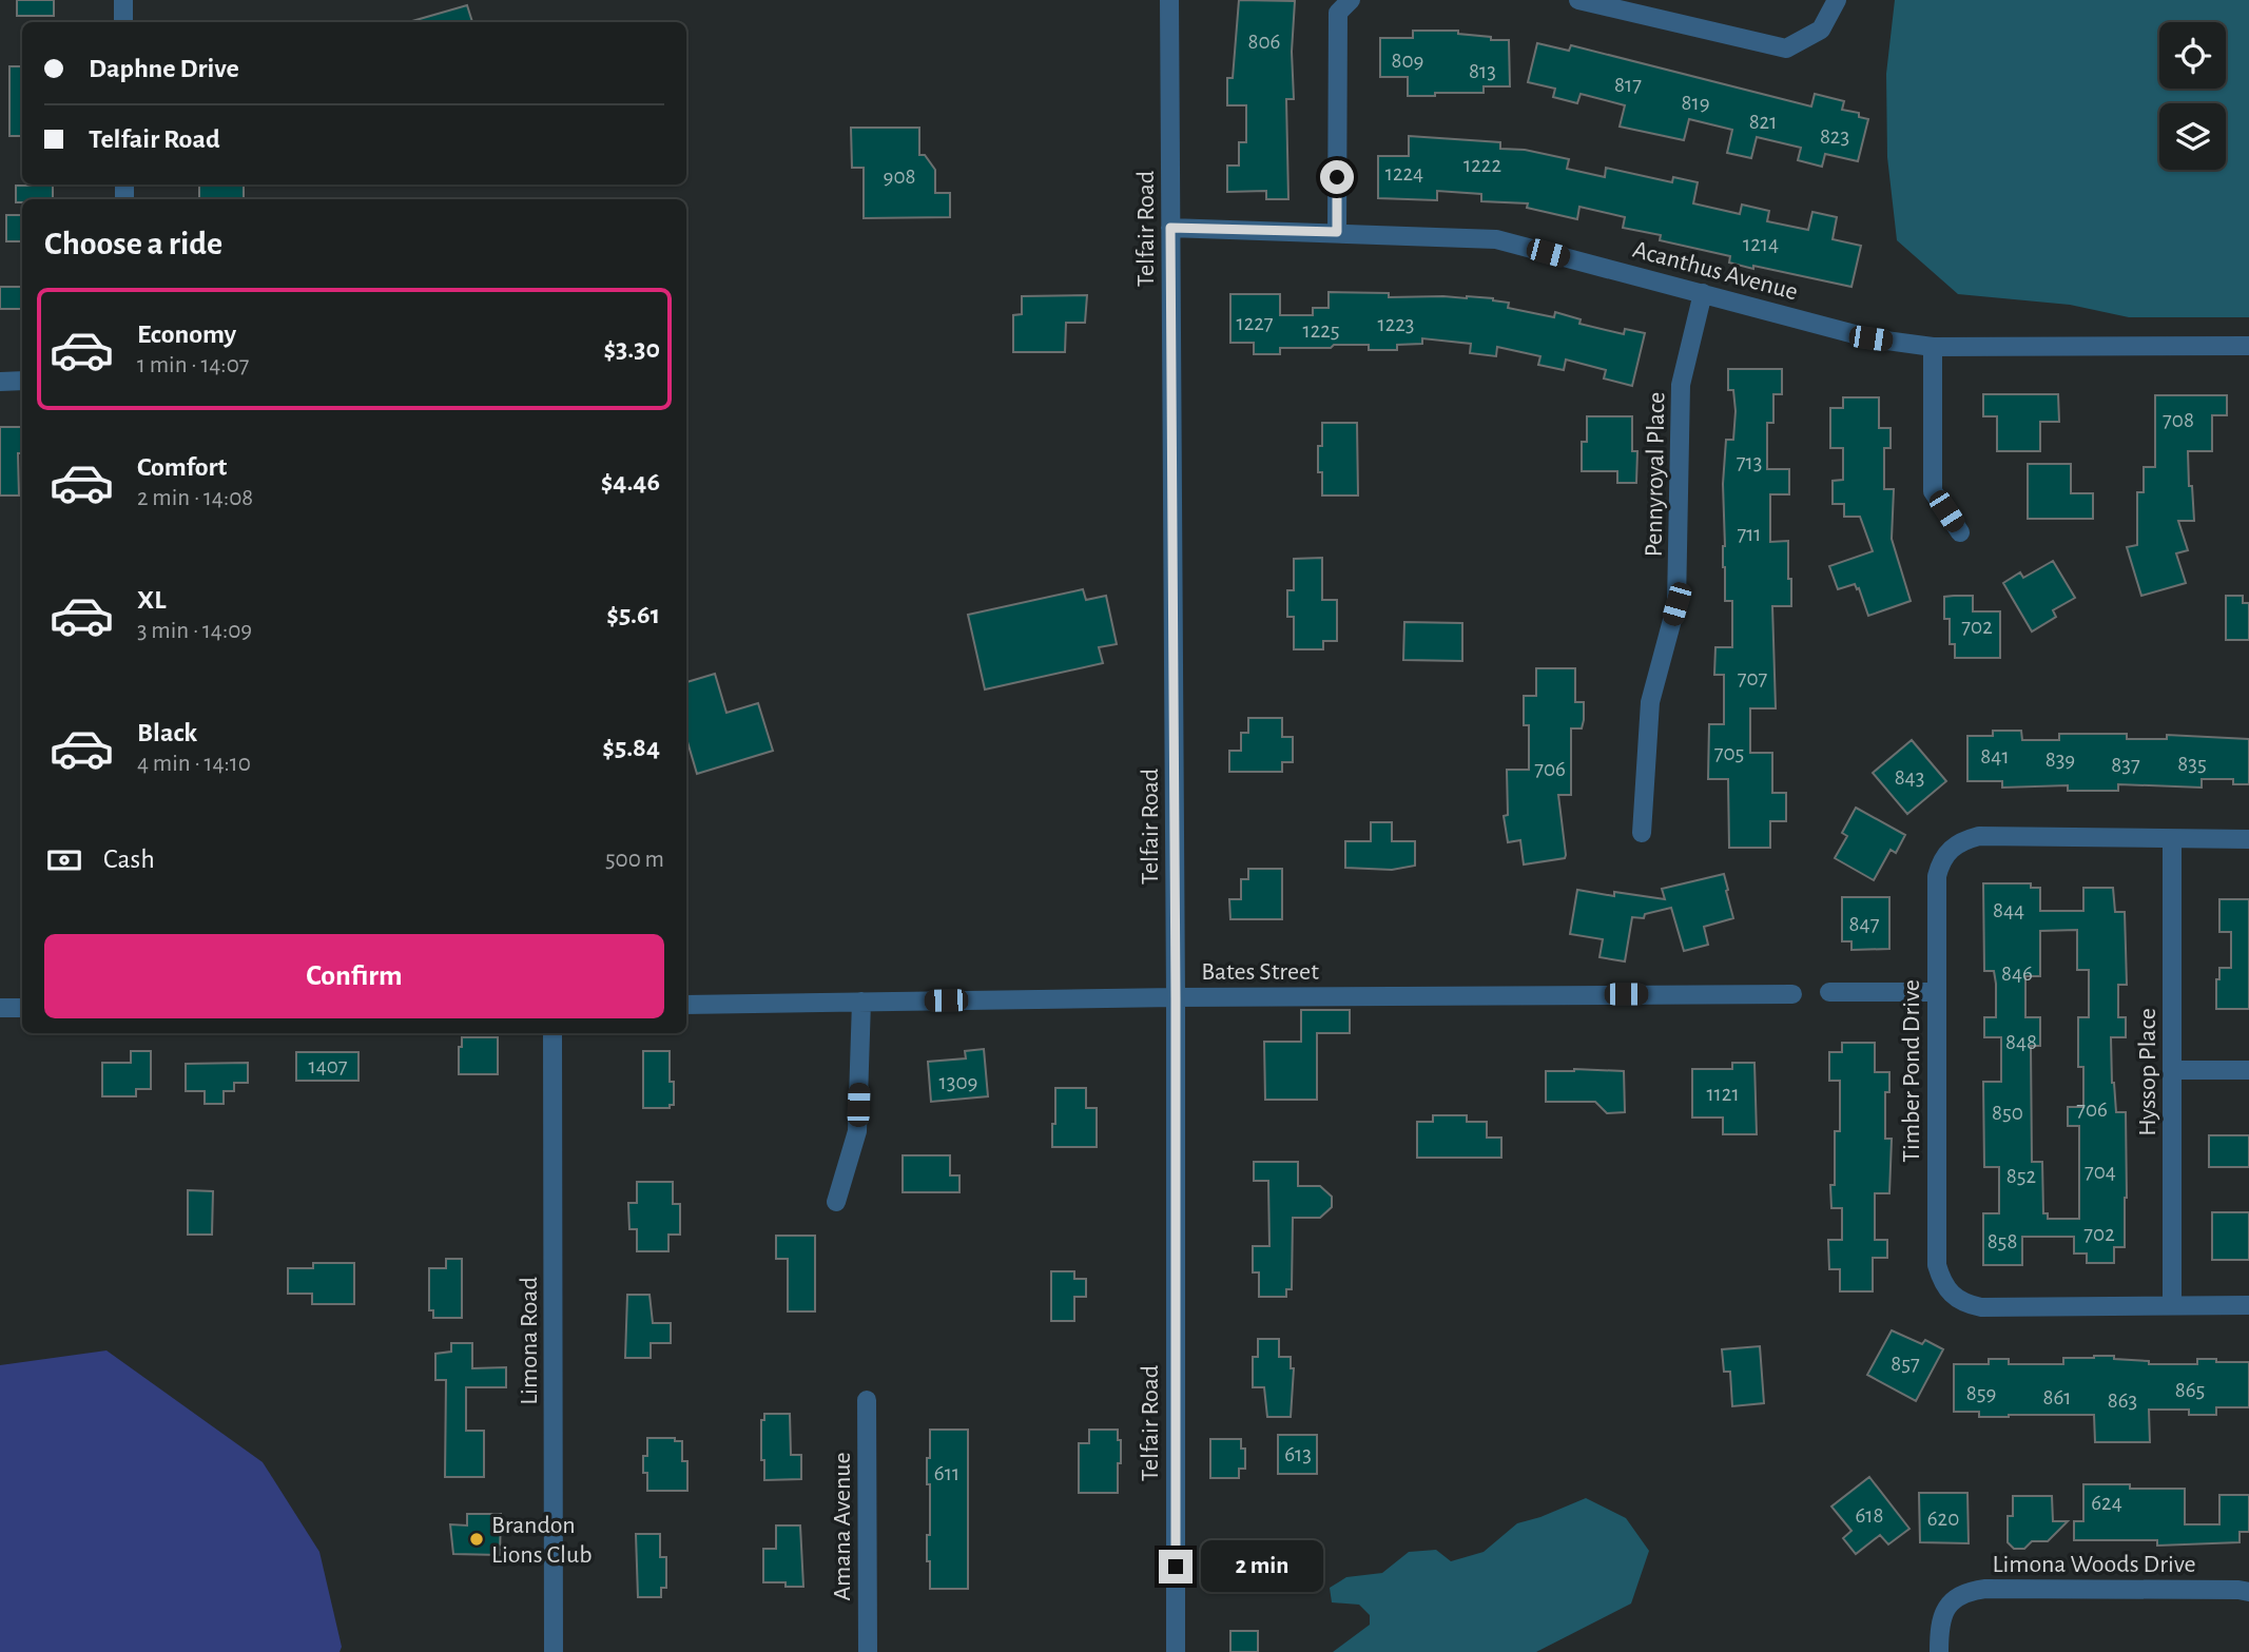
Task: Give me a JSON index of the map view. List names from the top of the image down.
{
  "streets": {
    "street": [
      "Telfair Road",
      "Acanthus Avenue",
      "Pennyroyal Place",
      "Bates Street",
      "Timber Pond Drive",
      "Hyssop Place",
      "Limona Road",
      "Amana Avenue",
      "Limona Woods Drive"
    ]
  },
  "crossings": [
    ["Telfair Road", "Acanthus Avenue"],
    ["Telfair Road", "Bates Street"],
    ["Acanthus Avenue", "Pennyroyal Place"],
    ["Timber Pond Drive", "Hyssop Place"]
  ],
  "places": ["Brandon Lions Club"],
  "house_numbers": [
    "806",
    "809",
    "813",
    "817",
    "819",
    "821",
    "823",
    "1222",
    "1224",
    "908",
    "1214",
    "1227",
    "1223",
    "1225",
    "708",
    "713",
    "711",
    "702",
    "707",
    "705",
    "841",
    "839",
    "835",
    "837",
    "706",
    "843",
    "844",
    "847",
    "846",
    "848",
    "1407",
    "1309",
    "1121",
    "706",
    "850",
    "704",
    "852",
    "702",
    "858",
    "857",
    "865",
    "859",
    "861",
    "863",
    "613",
    "611",
    "624",
    "618",
    "620"
  ],
  "page": {
    "banner": ["Daphne Drive", "Telfair Road"],
    "heading": "Choose a ride",
    "list": [
      {
        "name": "Economy",
        "note": "1 min · 14:07",
        "value": "$3.30"
      },
      {
        "name": "Comfort",
        "note": "2 min · 14:08",
        "value": "$4.46"
      },
      {
        "name": "XL",
        "note": "3 min · 14:09",
        "value": "$5.61"
      },
      {
        "name": "Black",
        "note": "4 min · 14:10",
        "value": "$5.84"
      }
    ],
    "pay": ["Cash", "500 m"],
    "buttons": "Confirm",
    "bubble": "2 min"
  }
}
